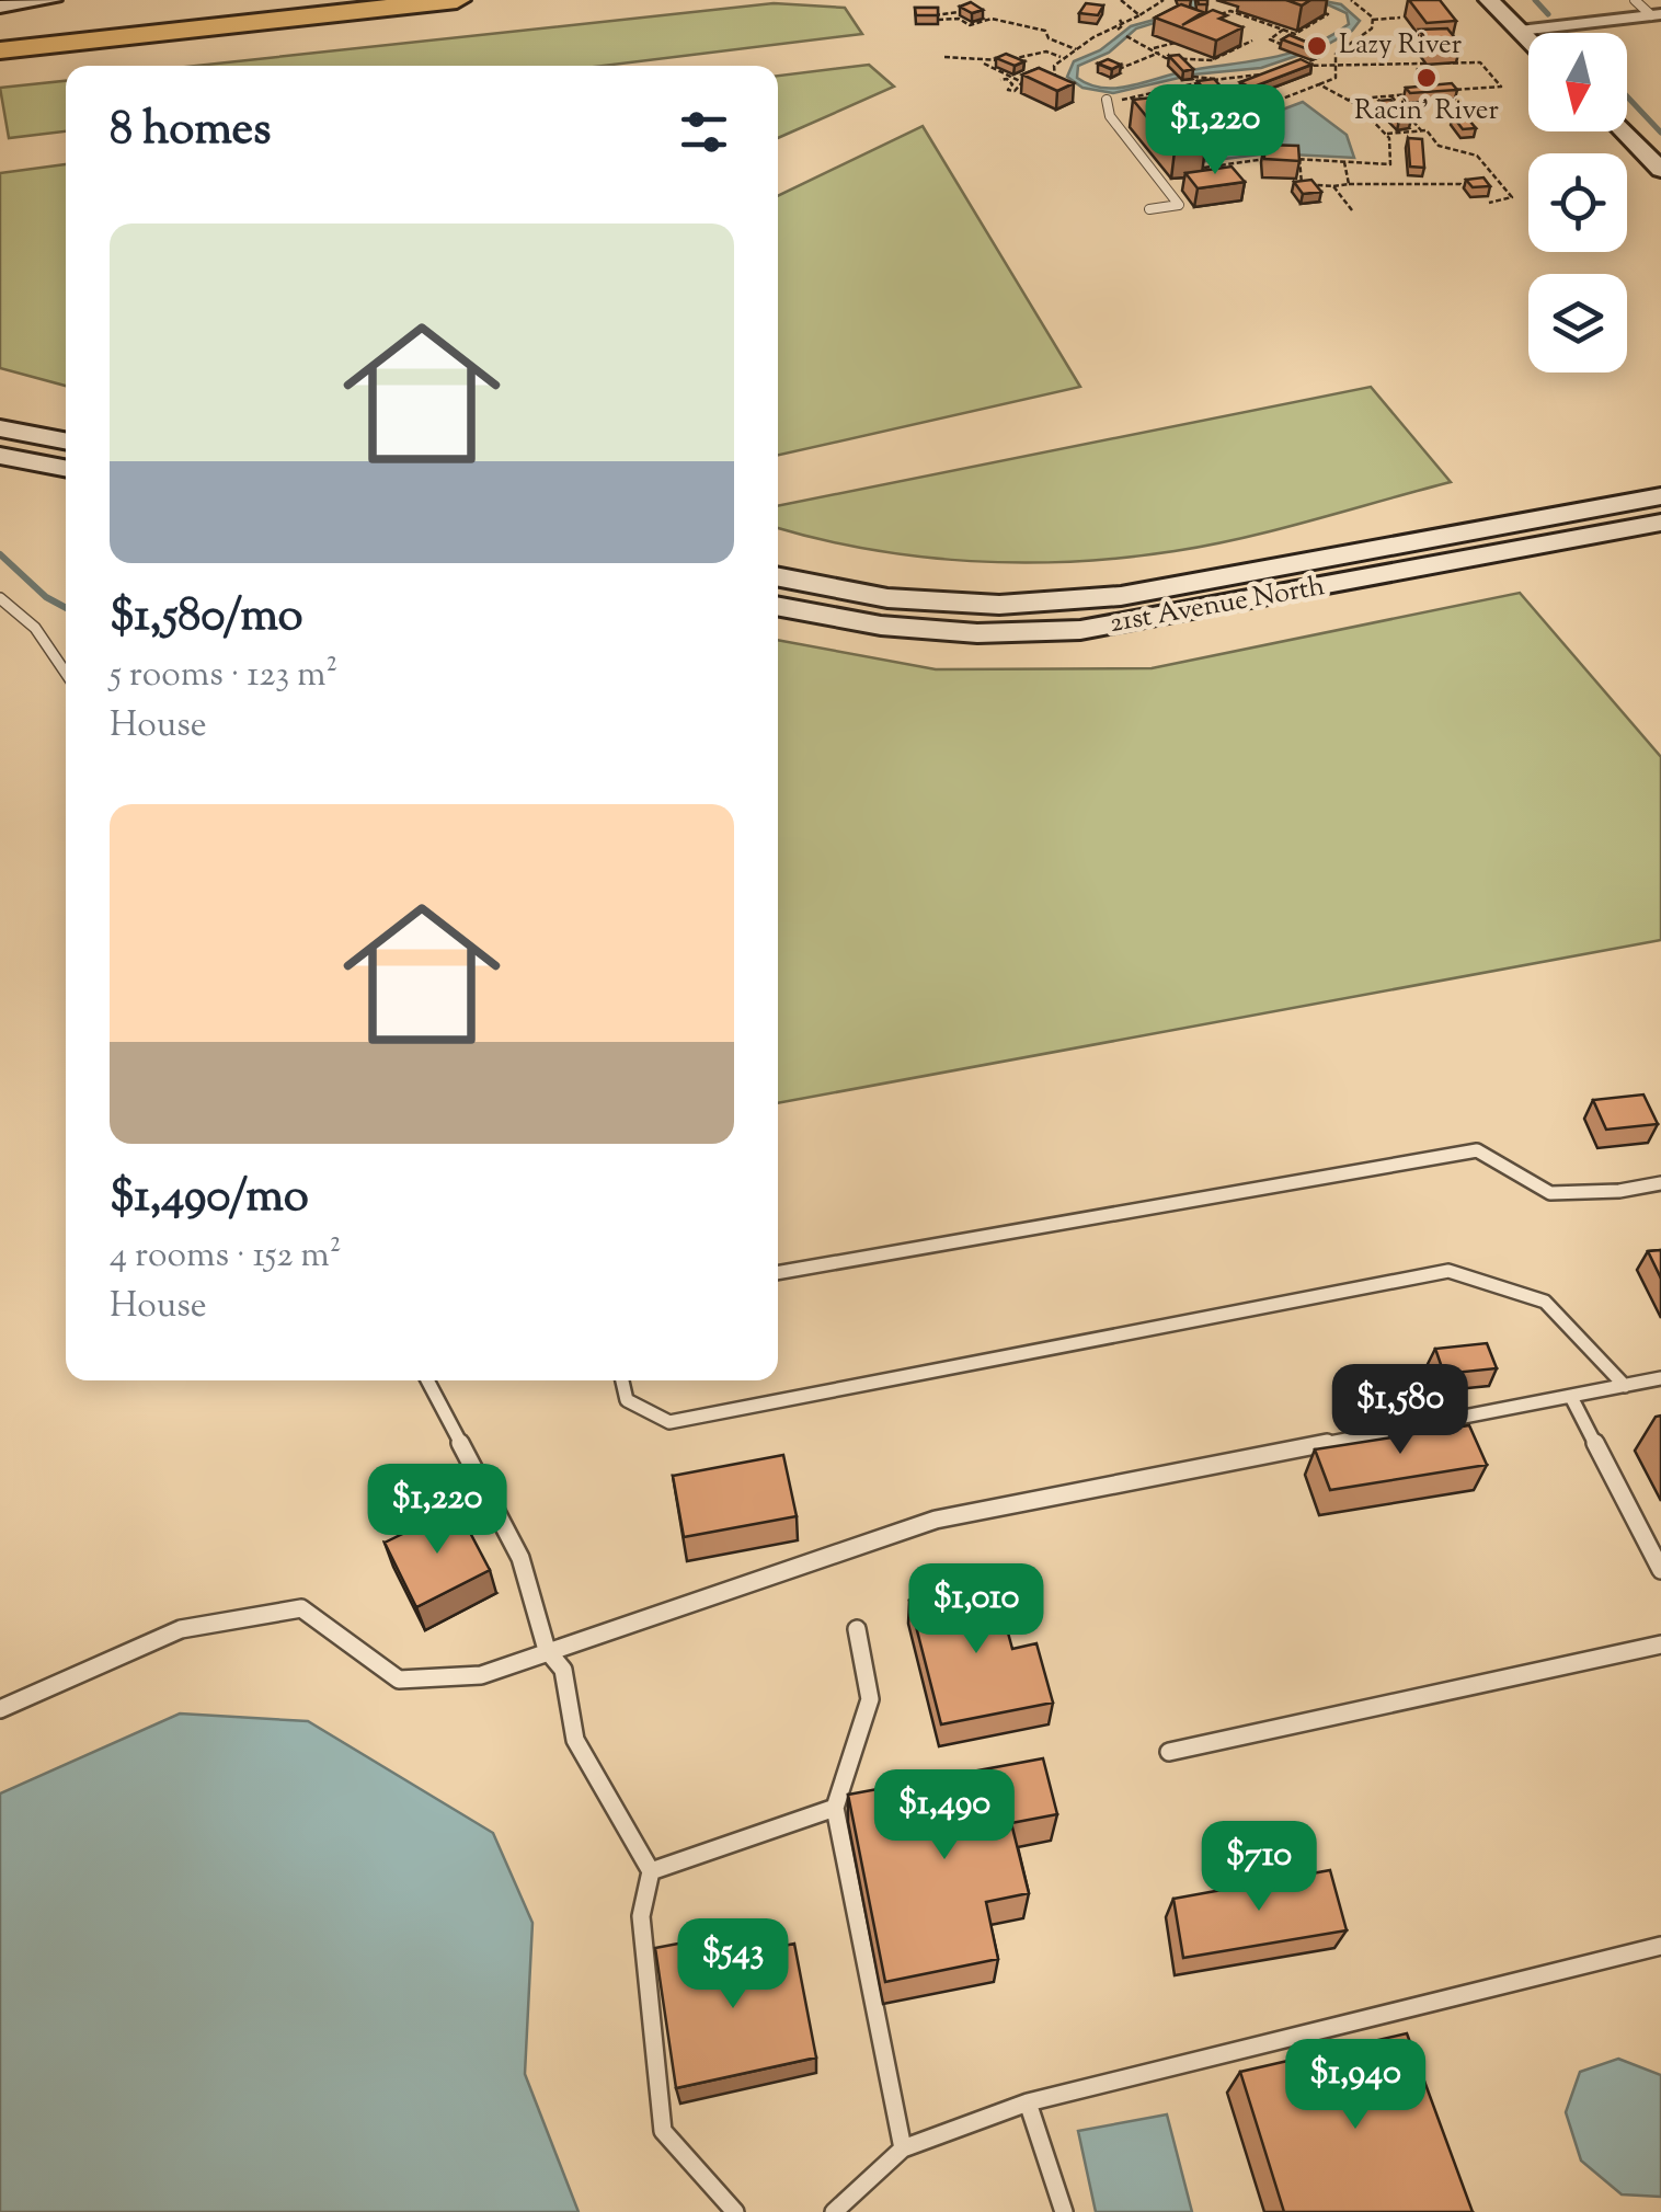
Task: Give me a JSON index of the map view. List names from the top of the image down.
{
  "streets": {
    "street": ["21st Avenue North"]
  },
  "places": ["Lazy River", "Racin' River"],
  "north": "bottom",
  "page": {
    "heading": "8 homes",
    "price": [
      "$1,220",
      "$1,580",
      "$1,220",
      "$1,010",
      "$1,490",
      "$710",
      "$543",
      "$1,940"
    ],
    "list": [
      {
        "name": "$1,580/mo",
        "note": "5 rooms · 123 m² · House"
      },
      {
        "name": "$1,490/mo",
        "note": "4 rooms · 152 m² · House"
      }
    ]
  }
}
